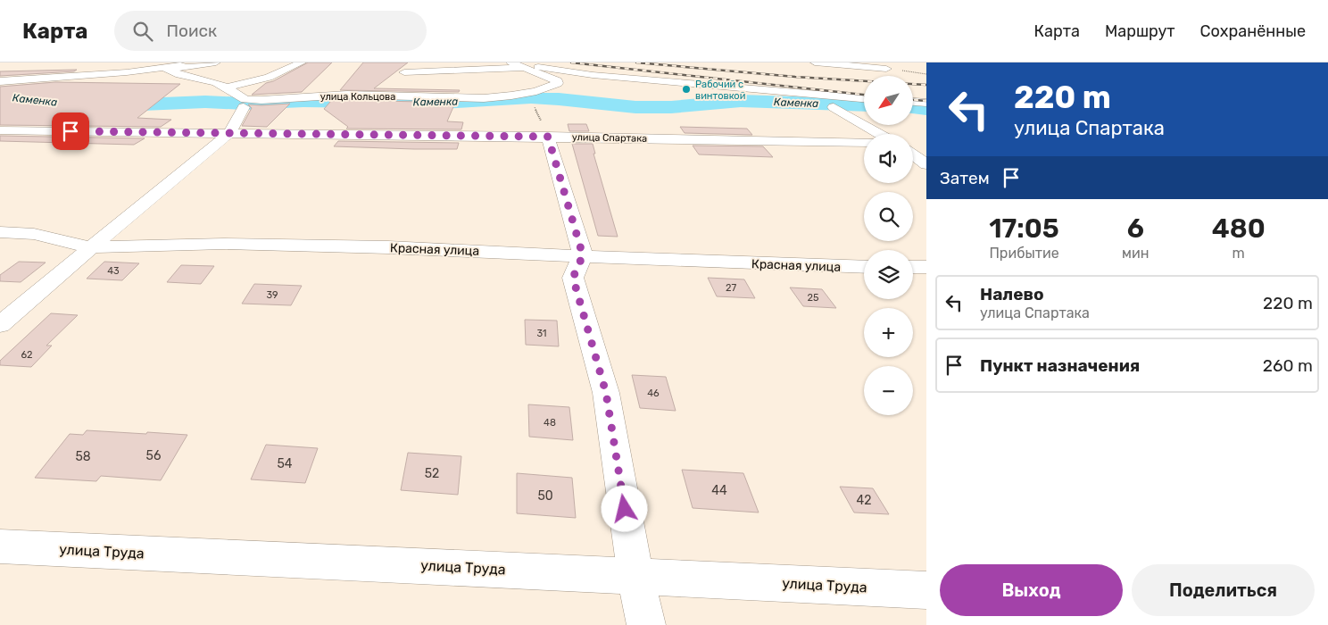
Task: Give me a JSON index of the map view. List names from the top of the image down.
{
  "streets": {
    "street": [
      "улица Кольцова",
      "улица Спартака",
      "Красная улица",
      "улица Труда"
    ]
  },
  "water": ["Каменка"],
  "places": ["Рабочий с винтовкой"],
  "house_numbers": [
    "43",
    "27",
    "39",
    "25",
    "31",
    "62",
    "46",
    "48",
    "56",
    "58",
    "54",
    "52",
    "44",
    "50",
    "42"
  ],
  "north": "bottom left",
  "page": {
    "header": "Карта",
    "search": "Поиск",
    "nav": ["Карта", "Маршрут", "Сохранённые"],
    "turn": ["220 m", "улица Спартака"],
    "map_buttons": ["+", "−"],
    "then": "Затем",
    "eta": [
      "17:05",
      "Прибытие",
      "6",
      "мин",
      "480",
      "m"
    ],
    "list": [
      {
        "name": "Налево",
        "note": "улица Спартака",
        "value": "220 m"
      },
      {
        "name": "Пункт назначения",
        "value": "260 m"
      }
    ],
    "buttons": ["Выход", "Поделиться"]
  }
}
